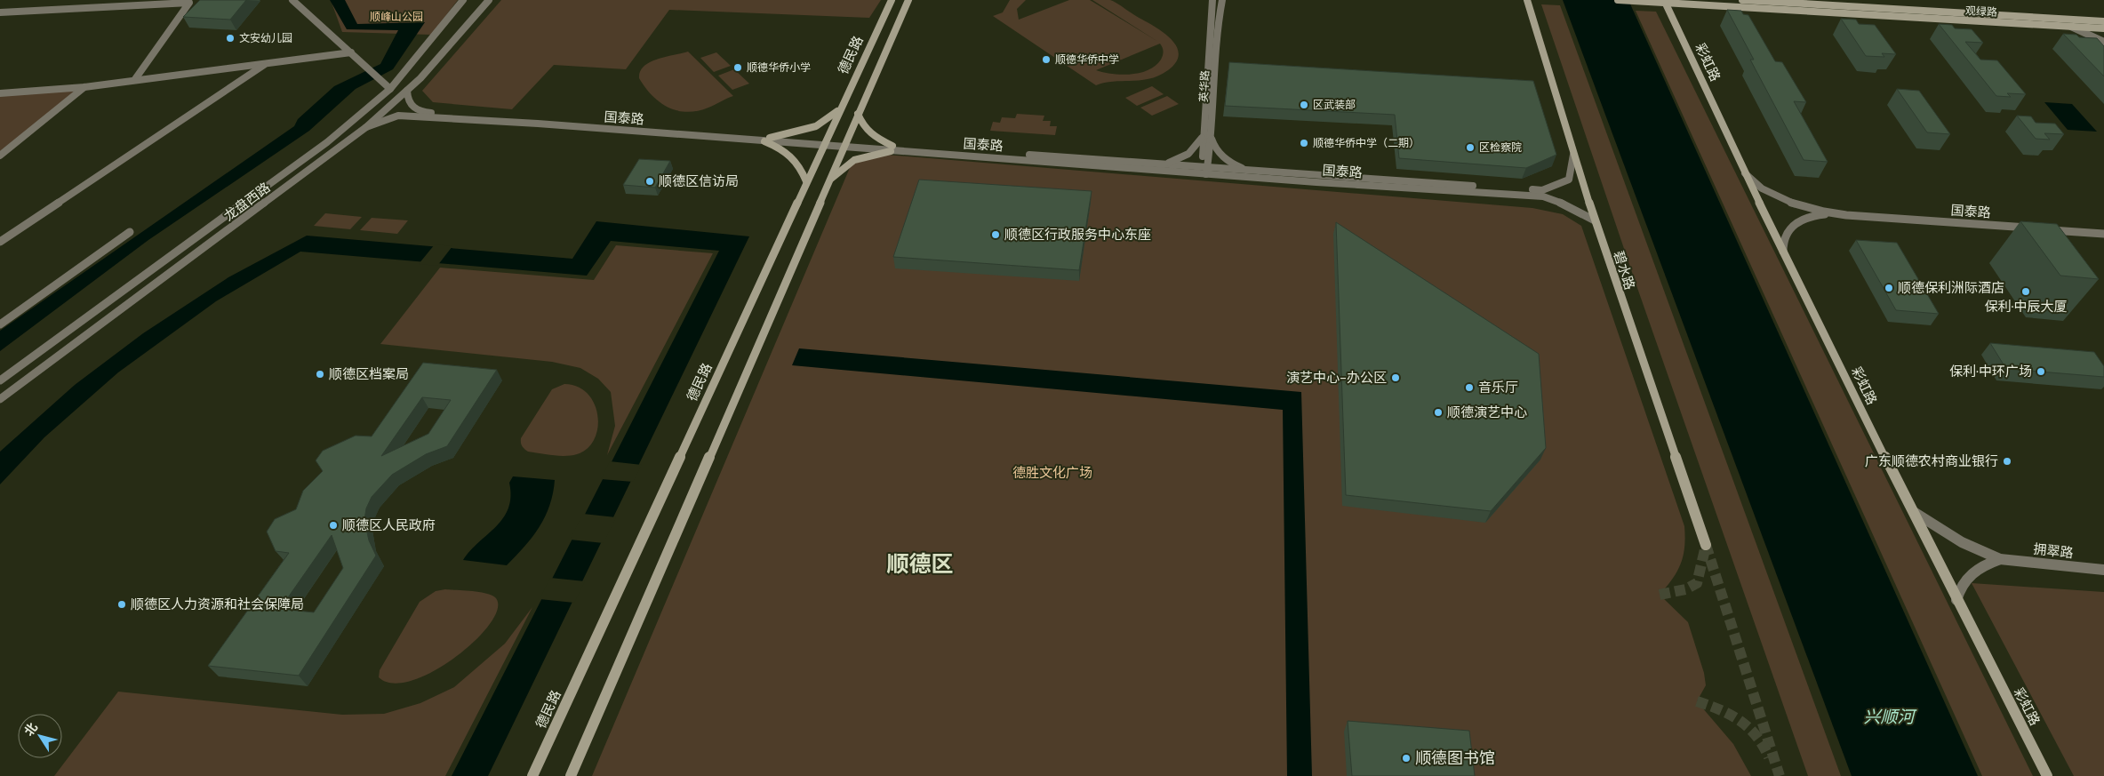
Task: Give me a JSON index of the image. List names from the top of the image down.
{
  "streets": {
    "main road": [
      "观绿路",
      "德民路",
      "彩虹路",
      "碧水路"
    ],
    "street": [
      "英华路",
      "国泰路",
      "龙盘西路",
      "拥翠路"
    ]
  },
  "crossings": [
    ["观绿路", "彩虹路"],
    ["德民路", "国泰路"],
    ["彩虹路", "国泰路"],
    ["彩虹路", "拥翠路"],
    ["英华路", "国泰路"],
    ["国泰路", "龙盘西路"],
    ["国泰路", "碧水路"]
  ],
  "districts": ["顺德区"],
  "water": ["兴顺河"],
  "parks": ["顺峰山公园", "德胜文化广场"],
  "places": [
    "文安幼儿园",
    "顺德华侨中学",
    "顺德华侨小学",
    "区武装部",
    "顺德华侨中学（二期）",
    "区检察院",
    "顺德区信访局",
    "顺德区行政服务中心东座",
    "顺德保利洲际酒店",
    "保利·中辰大厦",
    "保利·中环广场",
    "顺德区档案局",
    "演艺中心-办公区",
    "音乐厅",
    "顺德演艺中心",
    "广东顺德农村商业银行",
    "顺德区人民政府",
    "顺德区人力资源和社会保障局",
    "顺德图书馆"
  ],
  "north": "top left"
}
